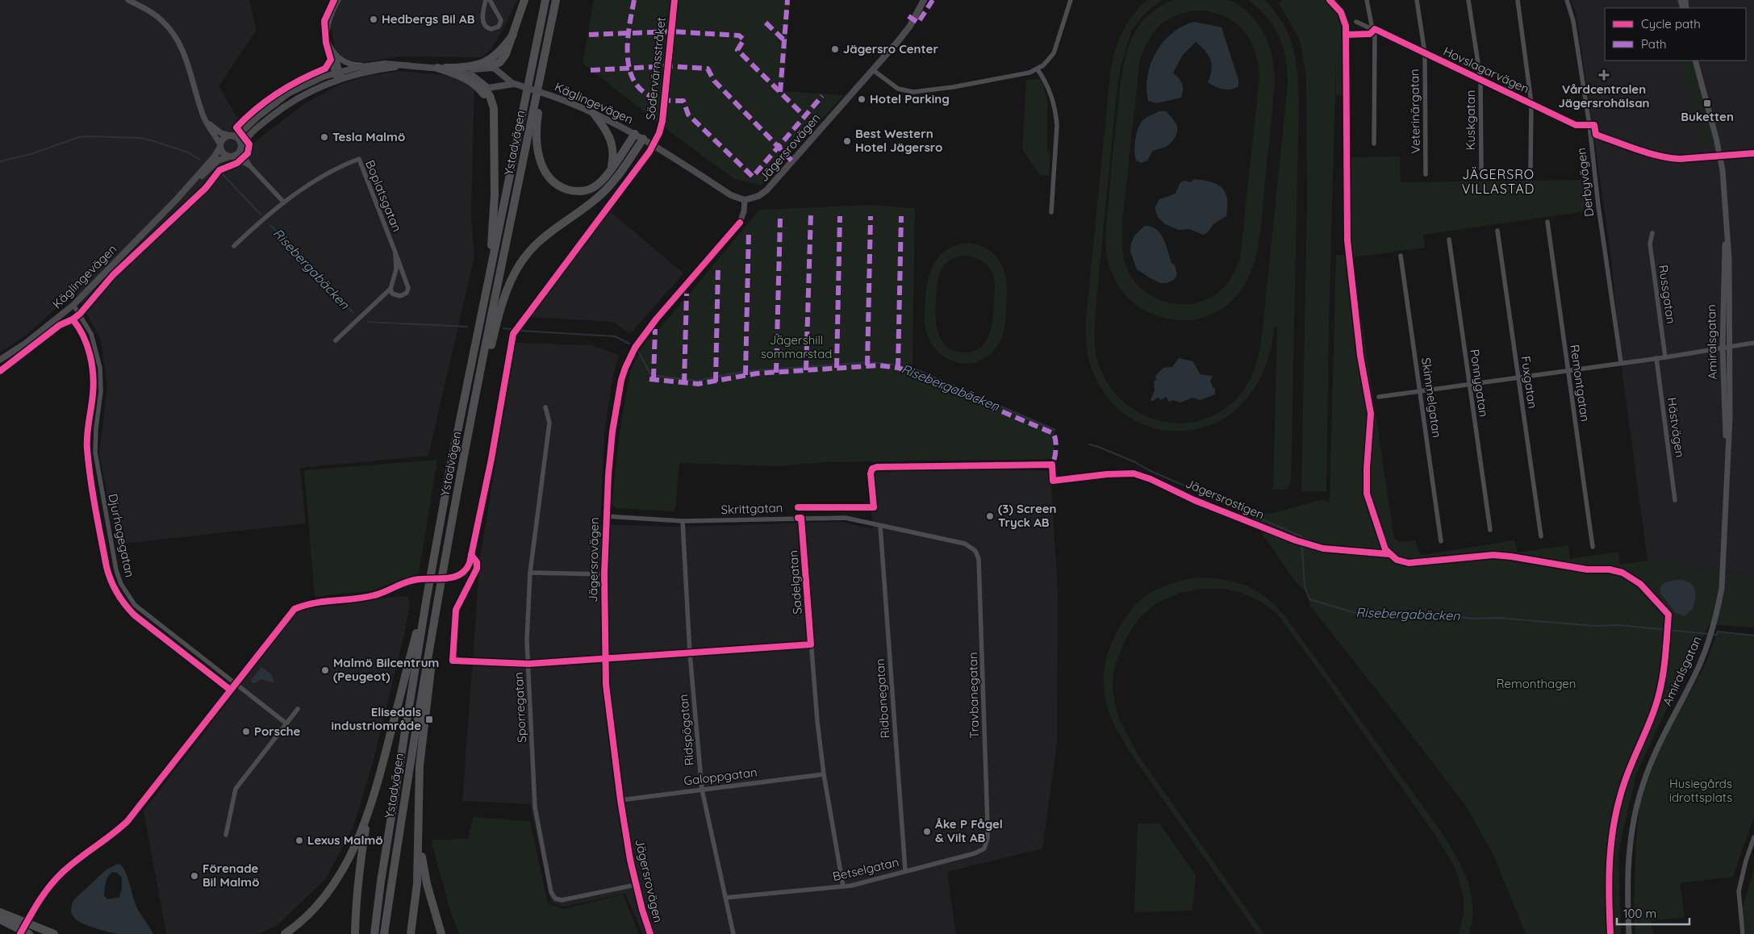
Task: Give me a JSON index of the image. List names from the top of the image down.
{
  "streets": {
    "highway": ["Ystadvägen"],
    "main road": ["Käglingevägen", "Jägersrovägen"],
    "street": [
      "Hovslagarvägen",
      "Veterinärgatan",
      "Kuskgatan",
      "Derbyvägen",
      "Boplatsgatan",
      "Russgatan",
      "Amiralsgatan",
      "Fuxgatan",
      "Ponnygatan",
      "Remontgatan",
      "Skimmelgatan",
      "Hästvägen",
      "Skrittgatan",
      "Djurhagegatan",
      "Sadelgatan",
      "Travbanegatan",
      "Ridbanegatan",
      "Sporregatan",
      "Ridspögatan",
      "Galoppgatan",
      "Betselgatan"
    ],
    "cycle path": ["Södervärnsstråket", "Jägersrostigen"]
  },
  "crossings": [
    ["Hovslagarvägen", "Veterinärgatan"],
    ["Hovslagarvägen", "Kuskgatan"],
    ["Hovslagarvägen", "Derbyvägen"],
    ["Käglingevägen", "Jägersrovägen"],
    ["Käglingevägen", "Djurhagegatan"],
    ["Jägersrovägen", "Skrittgatan"],
    ["Jägersrovägen", "Sporregatan"],
    ["Jägersrovägen", "Galoppgatan"],
    ["Skrittgatan", "Sadelgatan"],
    ["Skrittgatan", "Travbanegatan"],
    ["Skrittgatan", "Ridbanegatan"],
    ["Skrittgatan", "Ridspögatan"],
    ["Sadelgatan", "Galoppgatan"],
    ["Sadelgatan", "Betselgatan"],
    ["Travbanegatan", "Betselgatan"],
    ["Ridbanegatan", "Betselgatan"],
    ["Ridspögatan", "Galoppgatan"],
    ["Ridspögatan", "Betselgatan"]
  ],
  "districts": ["JÄGERSRO VILLASTAD"],
  "water": ["Risebergabäcken"],
  "parks": ["Jägershill sommarstad", "Remonthagen", "Husiegårds idrottsplats"],
  "places": {
    "other": [
      "Hedbergs Bil AB",
      "Jägersro Center",
      "Hotel Parking",
      "Tesla Malmö",
      "Best Western Hotel Jägersro",
      "(3) Screen Tryck AB",
      "Malmö Bilcentrum (Peugeot)",
      "Porsche",
      "Åke P Fågel & Vilt AB",
      "Lexus Malmö",
      "Förenade Bil Malmö"
    ],
    "health": ["Vårdcentralen Jägersrohälsan"],
    "transit": ["Buketten", "Elisedals industriområde"]
  },
  "legend": ["Cycle path", "Path"],
  "scale_bar": "100 m"
}
